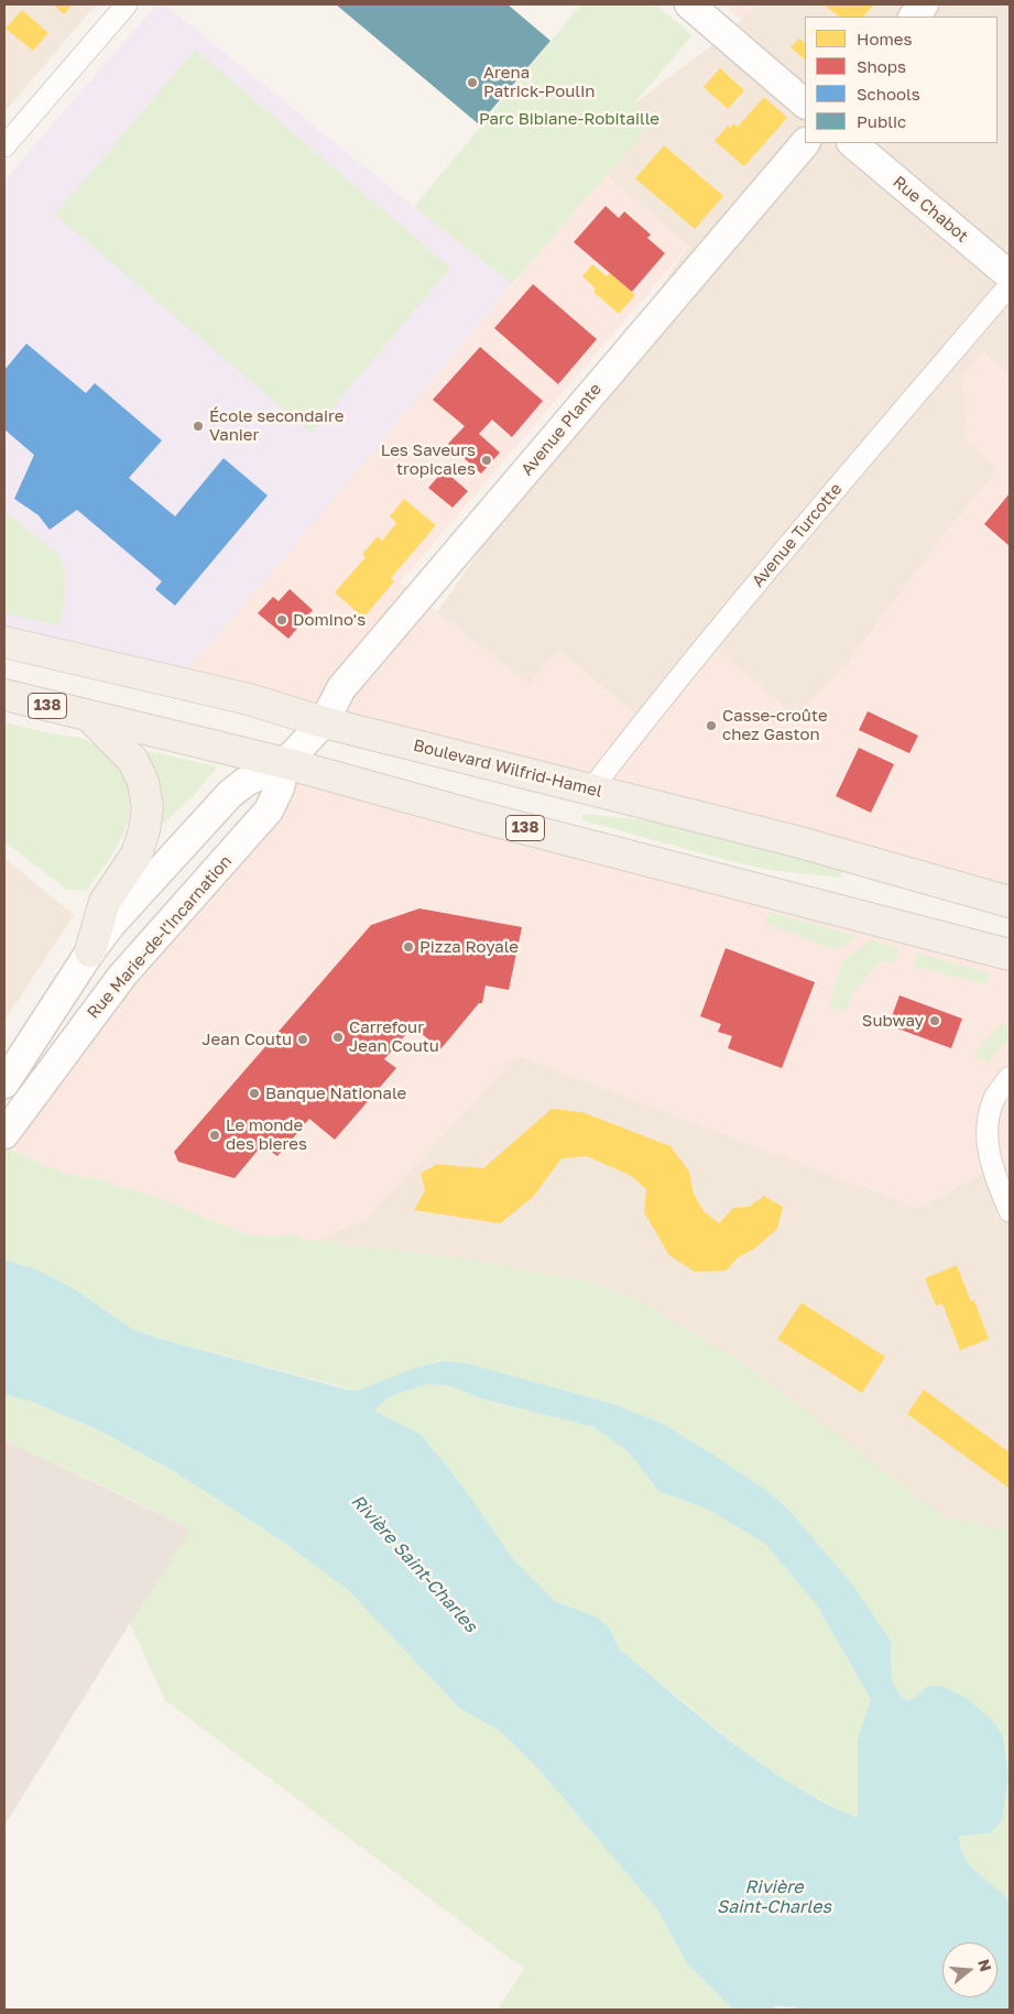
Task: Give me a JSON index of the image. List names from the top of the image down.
{
  "streets": {
    "main road": ["138", "Boulevard Wilfrid-Hamel"],
    "street": [
      "Rue Chabot",
      "Avenue Plante",
      "Avenue Turcotte",
      "Rue Marie-de-l'Incarnation"
    ]
  },
  "crossings": [
    ["Avenue Plante", "Boulevard Wilfrid-Hamel"],
    ["Avenue Plante", "Rue Marie-de-l'Incarnation"],
    ["Avenue Turcotte", "Boulevard Wilfrid-Hamel"],
    ["138", "Rue Marie-de-l'Incarnation"],
    ["Boulevard Wilfrid-Hamel", "Rue Marie-de-l'Incarnation"]
  ],
  "water": ["Rivière Saint-Charles"],
  "parks": ["Parc Bibiane-Robitaille"],
  "places": [
    "Arena Patrick-Poulin",
    "École secondaire Vanier",
    "Les Saveurs tropicales",
    "Domino's",
    "Casse-croûte chez Gaston",
    "Pizza Royale",
    "Subway",
    "Carrefour Jean Coutu",
    "Jean Coutu",
    "Banque Nationale",
    "Le monde des bieres"
  ],
  "legend": [
    "Homes",
    "Shops",
    "Schools",
    "Public"
  ],
  "north": "right"
}
